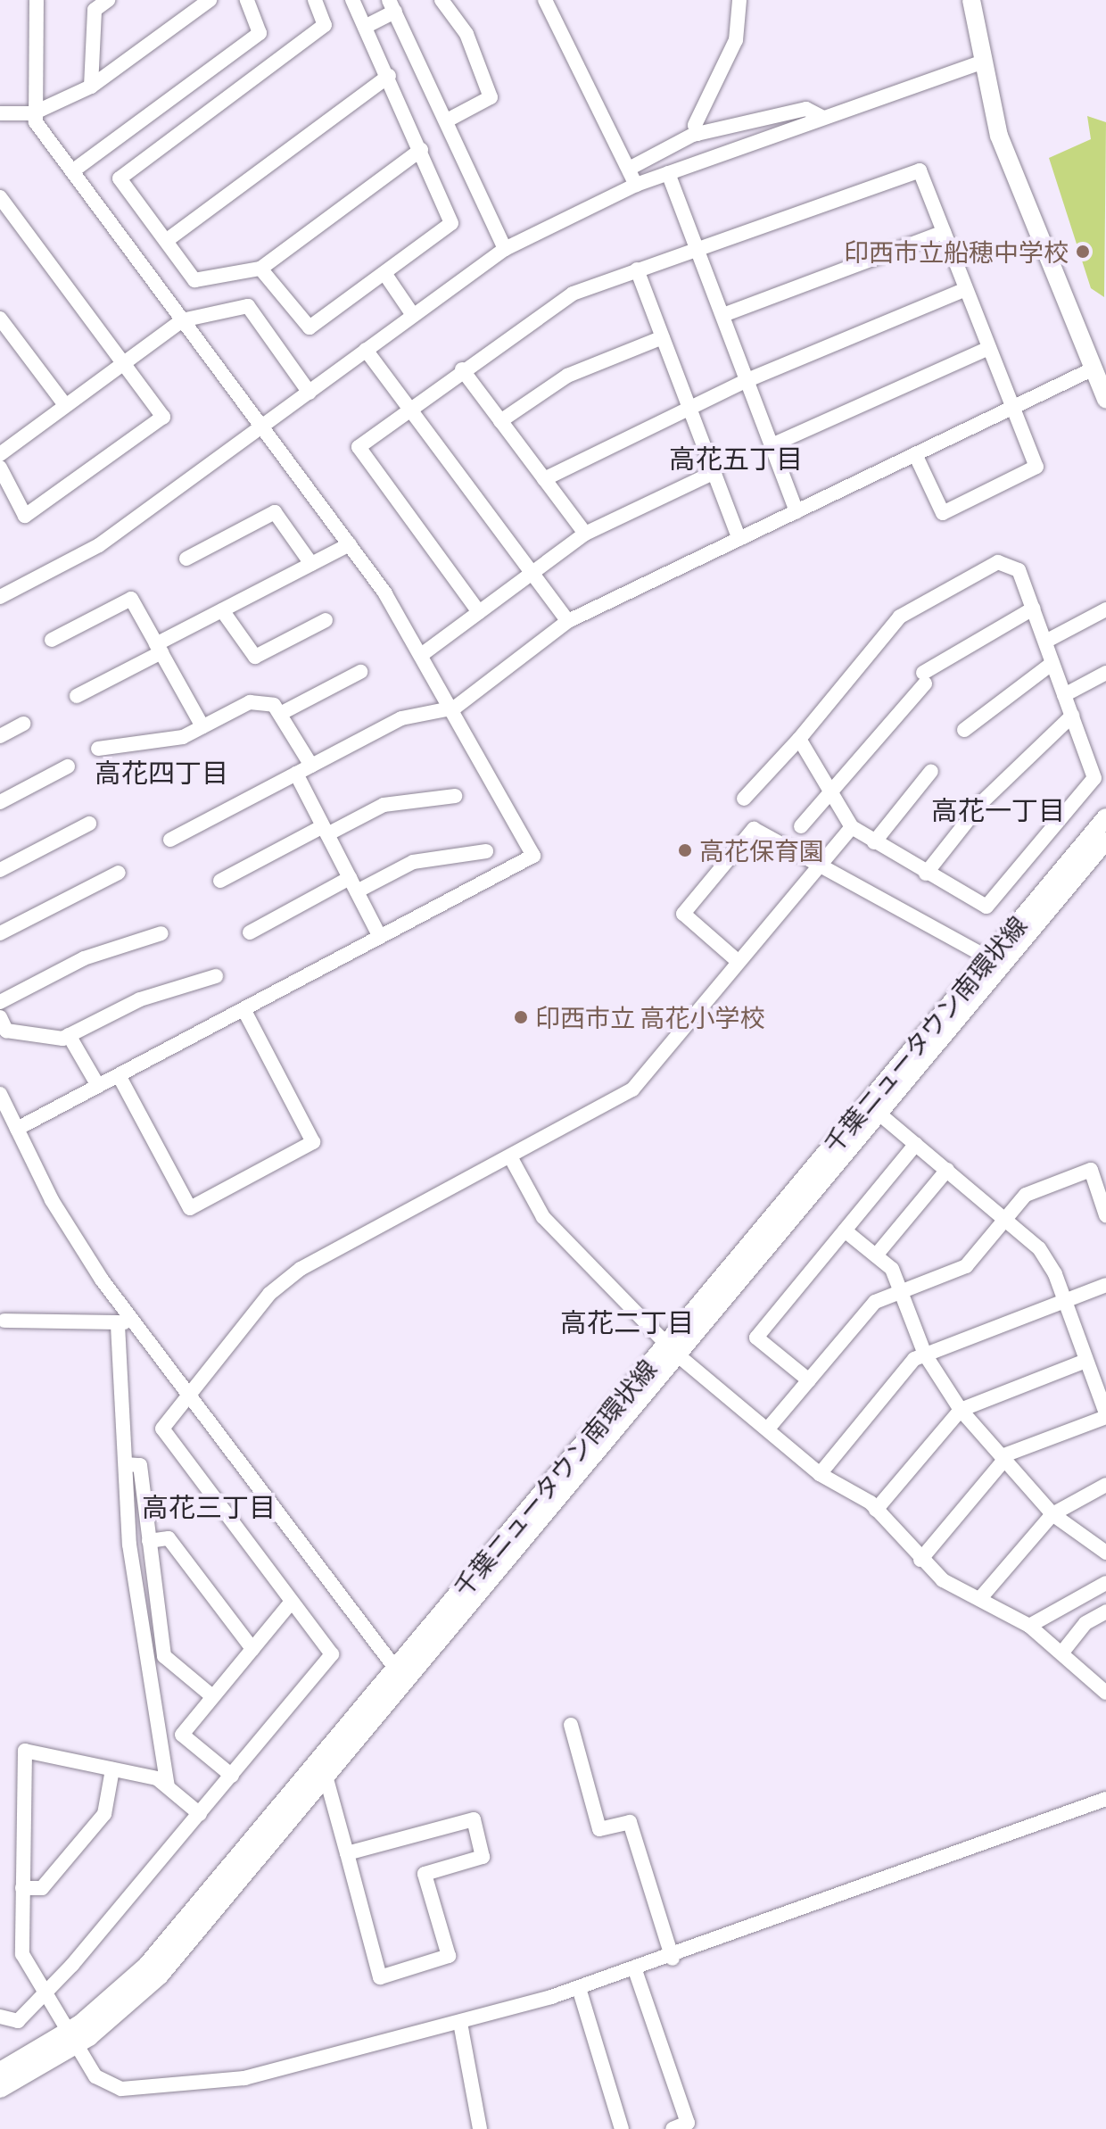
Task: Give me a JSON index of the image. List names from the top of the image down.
{
  "streets": {
    "main road": ["千葉ニュータウン南環状線"]
  },
  "districts": [
    "高花五丁目",
    "高花四丁目",
    "高花一丁目",
    "高花二丁目",
    "高花三丁目"
  ],
  "places": ["印西市立船穂中学校", "高花保育園", "印西市立 高花小学校"]
}
